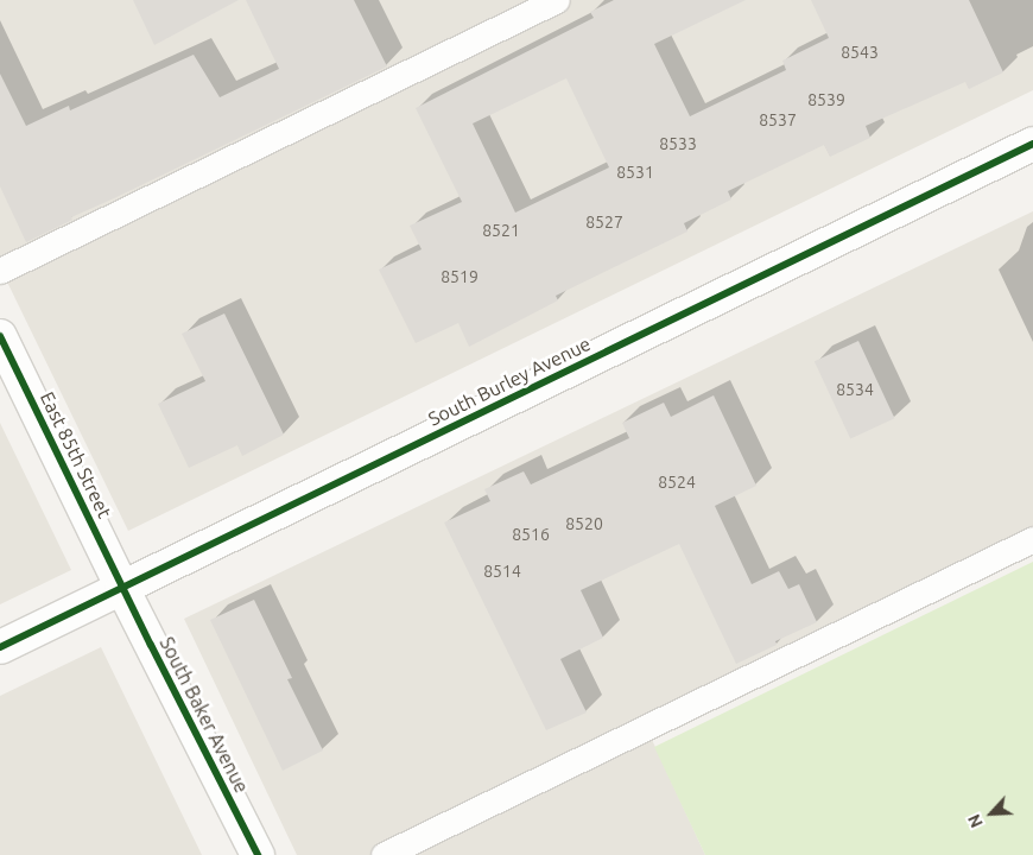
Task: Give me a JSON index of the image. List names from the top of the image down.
{
  "streets": {
    "street": ["South Burley Avenue", "East 85th Street", "South Baker Avenue"]
  },
  "crossings": [
    ["South Burley Avenue", "East 85th Street"],
    ["South Burley Avenue", "South Baker Avenue"],
    ["East 85th Street", "South Baker Avenue"]
  ],
  "house_numbers": [
    "8543",
    "8539",
    "8537",
    "8533",
    "8531",
    "8527",
    "8521",
    "8519",
    "8534",
    "8524",
    "8520",
    "8516",
    "8514"
  ],
  "north": "bottom left"
}
